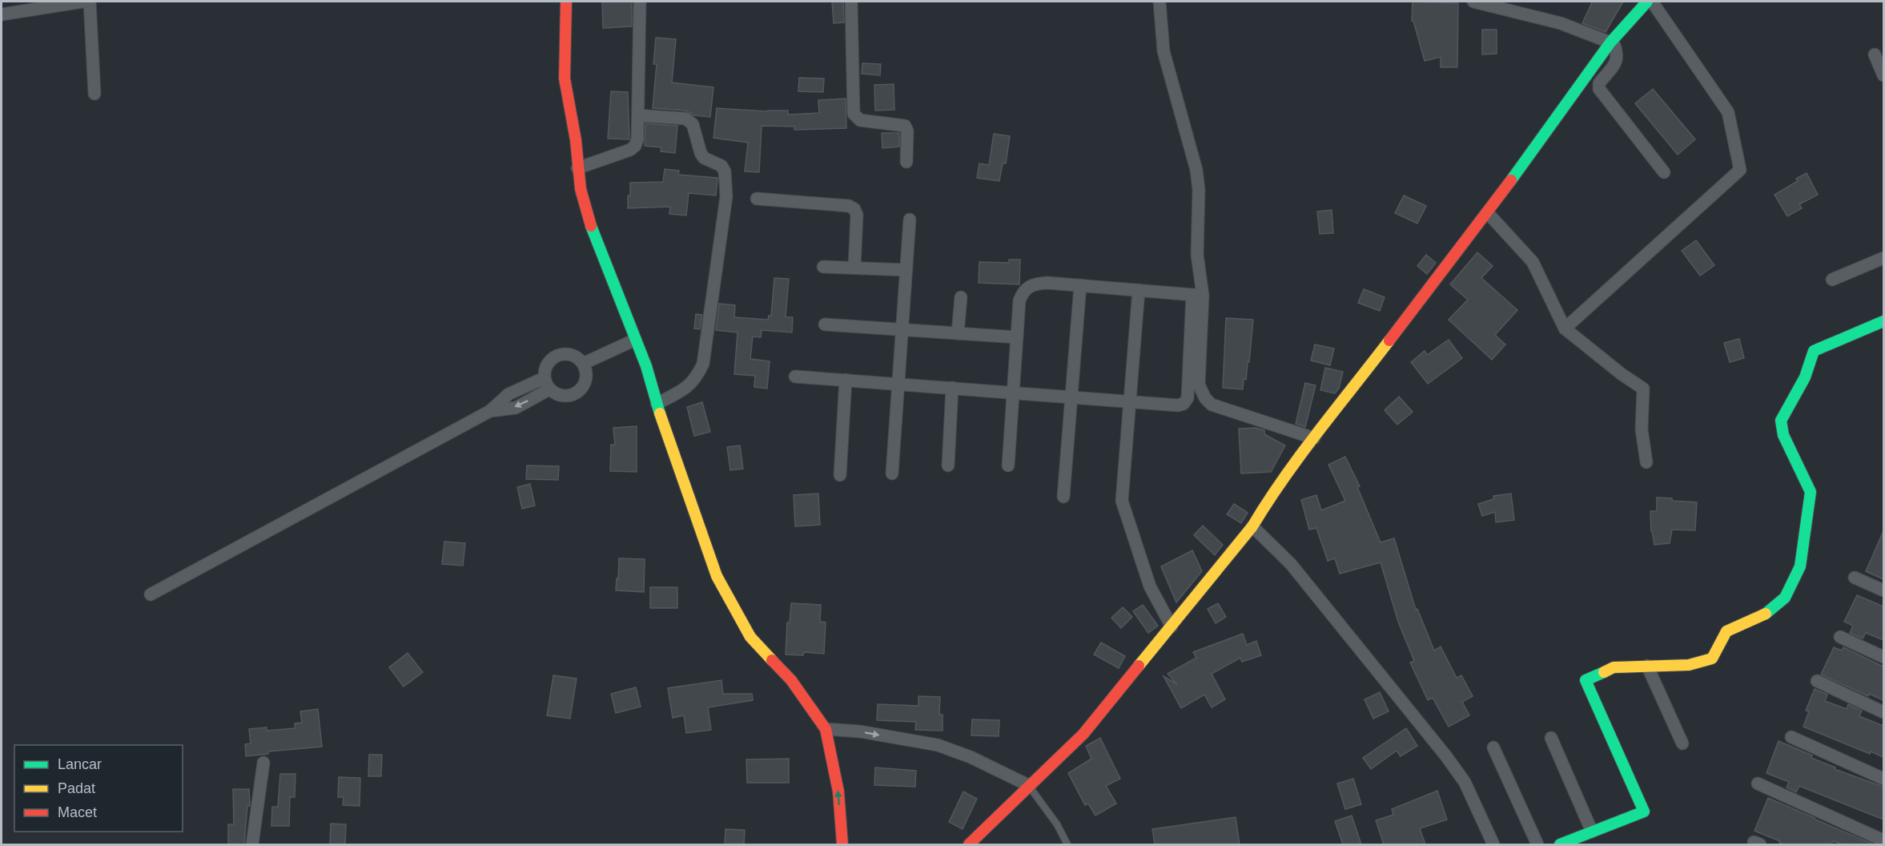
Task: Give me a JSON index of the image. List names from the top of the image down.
{
  "legend": ["Lancar", "Padat", "Macet"]
}
